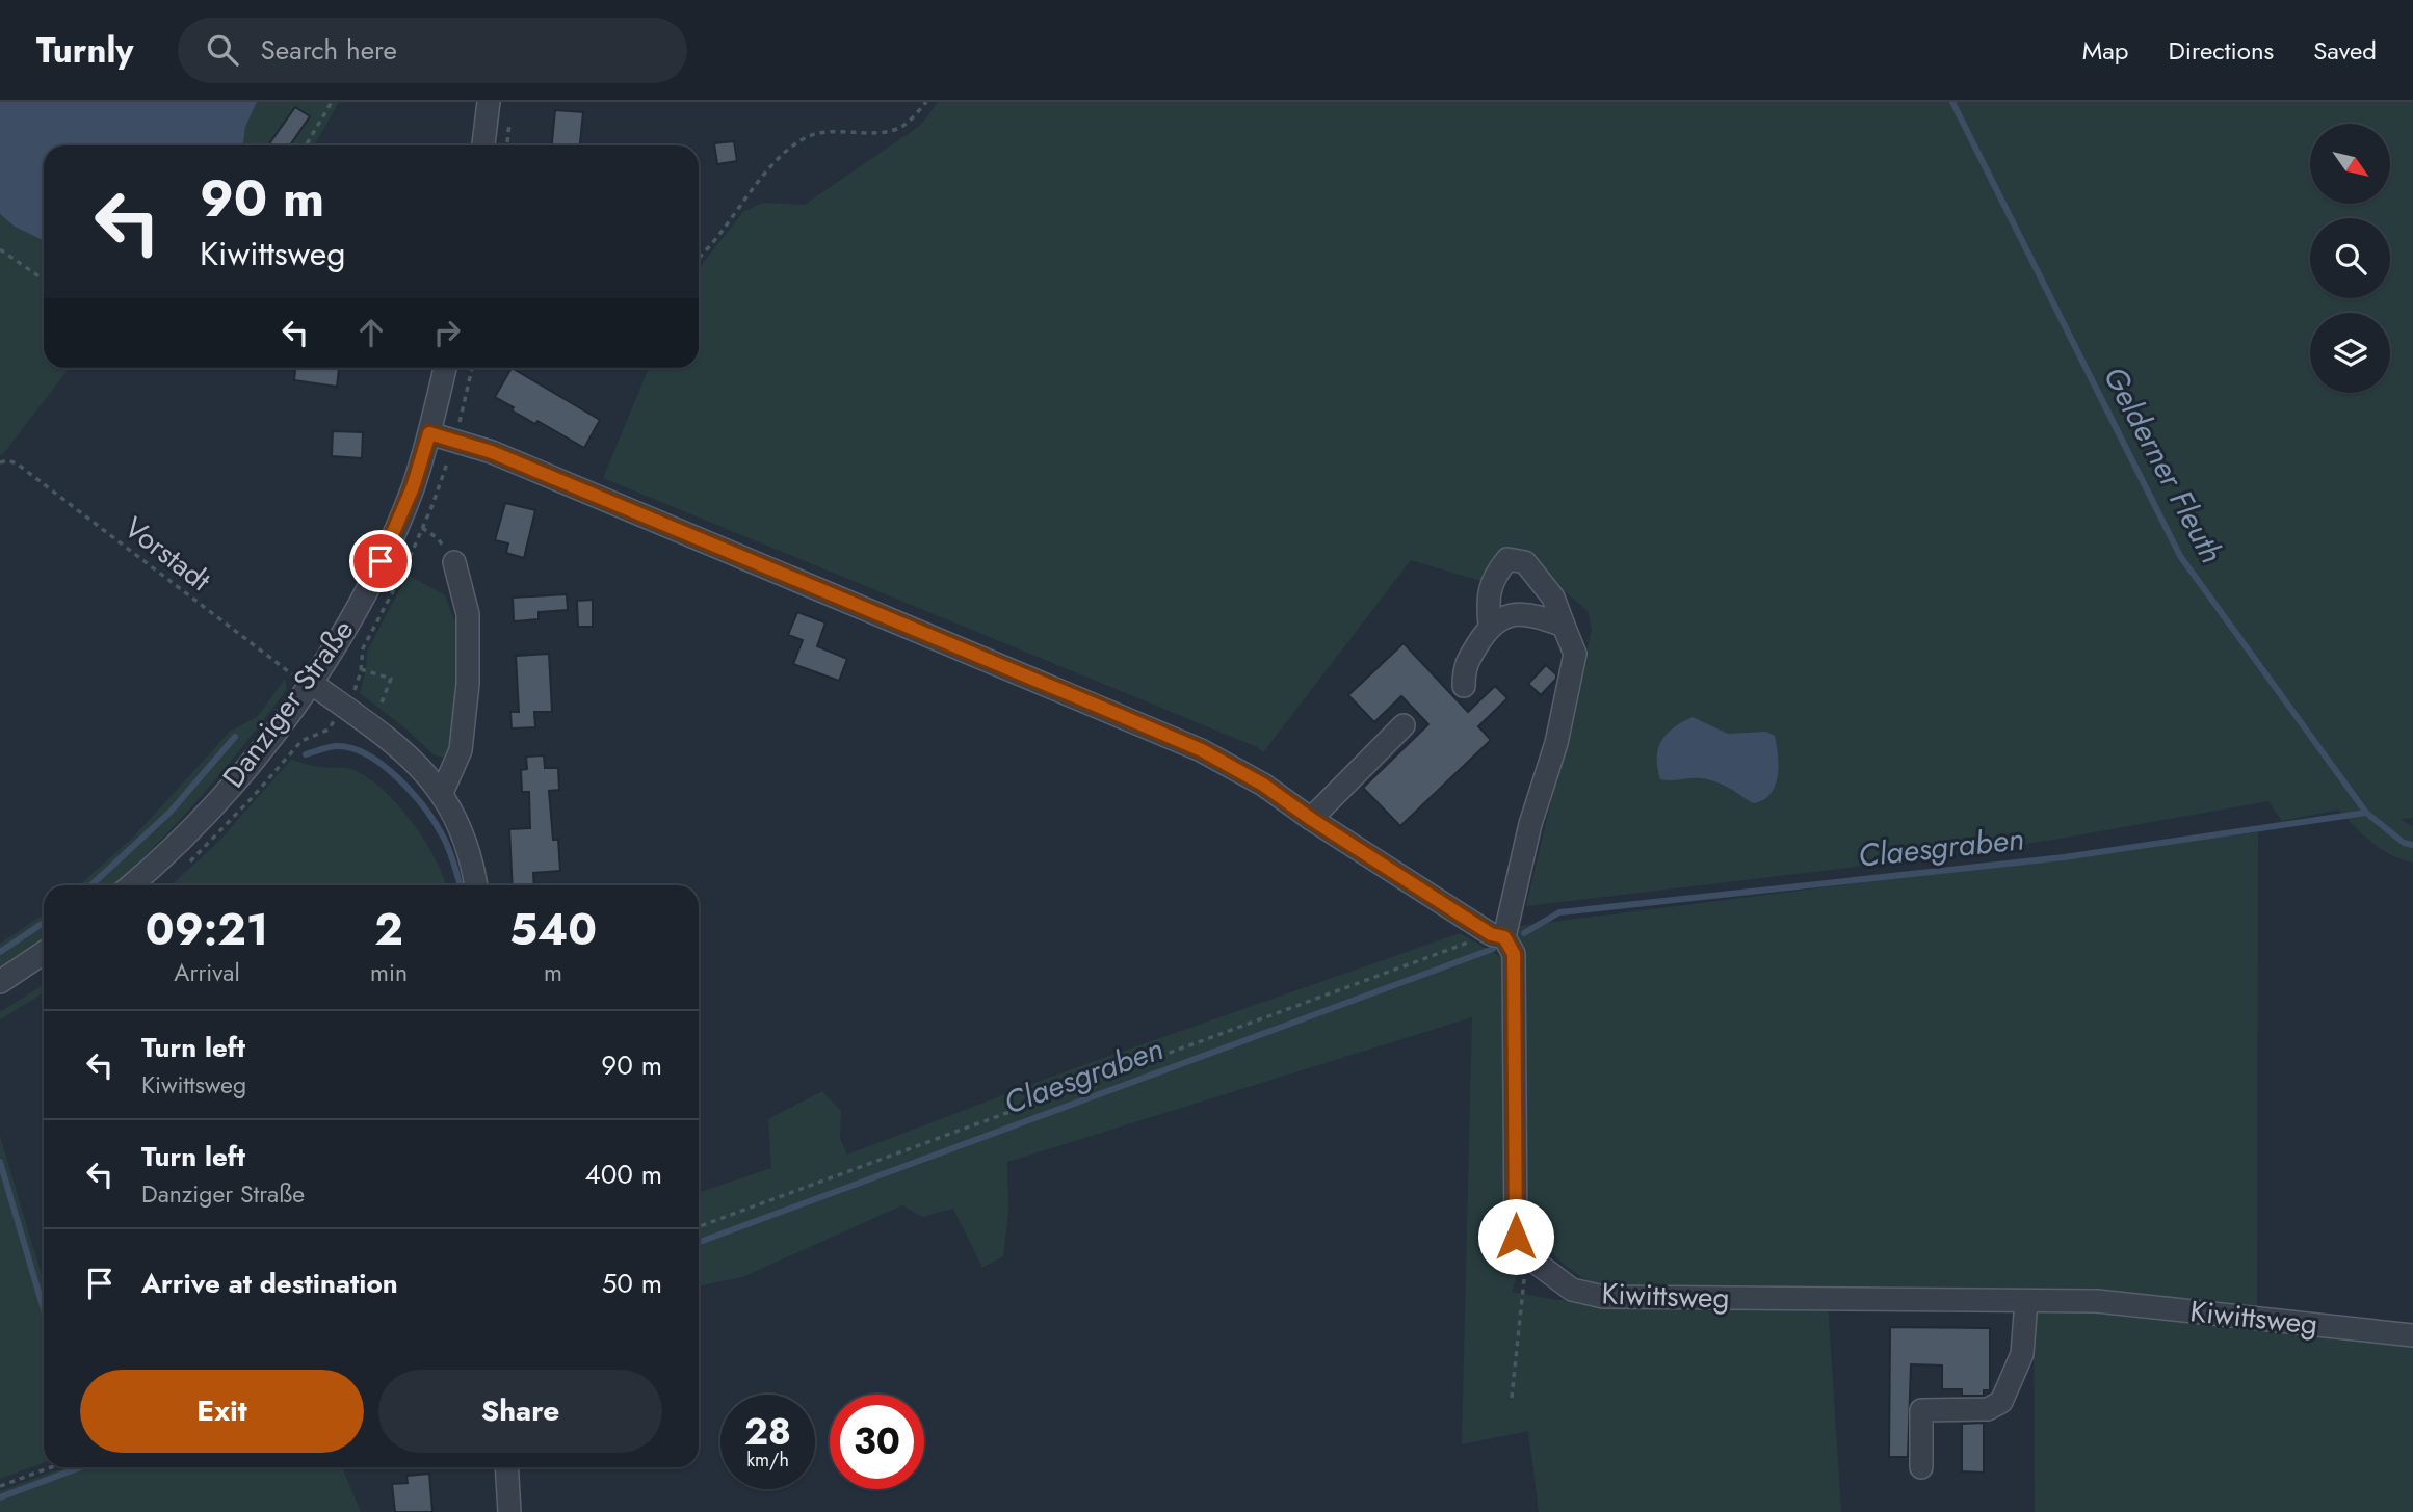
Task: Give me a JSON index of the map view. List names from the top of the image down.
{
  "streets": {
    "street": ["Danziger Straße", "Kiwittsweg"],
    "path": ["Vorstadt"]
  },
  "crossings": [
    ["Vorstadt", "Danziger Straße"]
  ],
  "water": ["Gelderner Fleuth", "Claesgraben"],
  "north": "bottom right",
  "page": {
    "header": "Turnly",
    "search": "Search here",
    "nav": ["Map", "Directions", "Saved"],
    "turn": ["90 m", "Kiwittsweg"],
    "eta": [
      "09:21",
      "Arrival",
      "2",
      "min",
      "540",
      "m"
    ],
    "list": [
      {
        "name": "Turn left",
        "note": "Kiwittsweg",
        "value": "90 m"
      },
      {
        "name": "Turn left",
        "note": "Danziger Straße",
        "value": "400 m"
      },
      {
        "name": "Arrive at destination",
        "value": "50 m"
      }
    ],
    "buttons": ["Exit", "Share"],
    "speed": "28 km/h",
    "limit": "30"
  }
}
